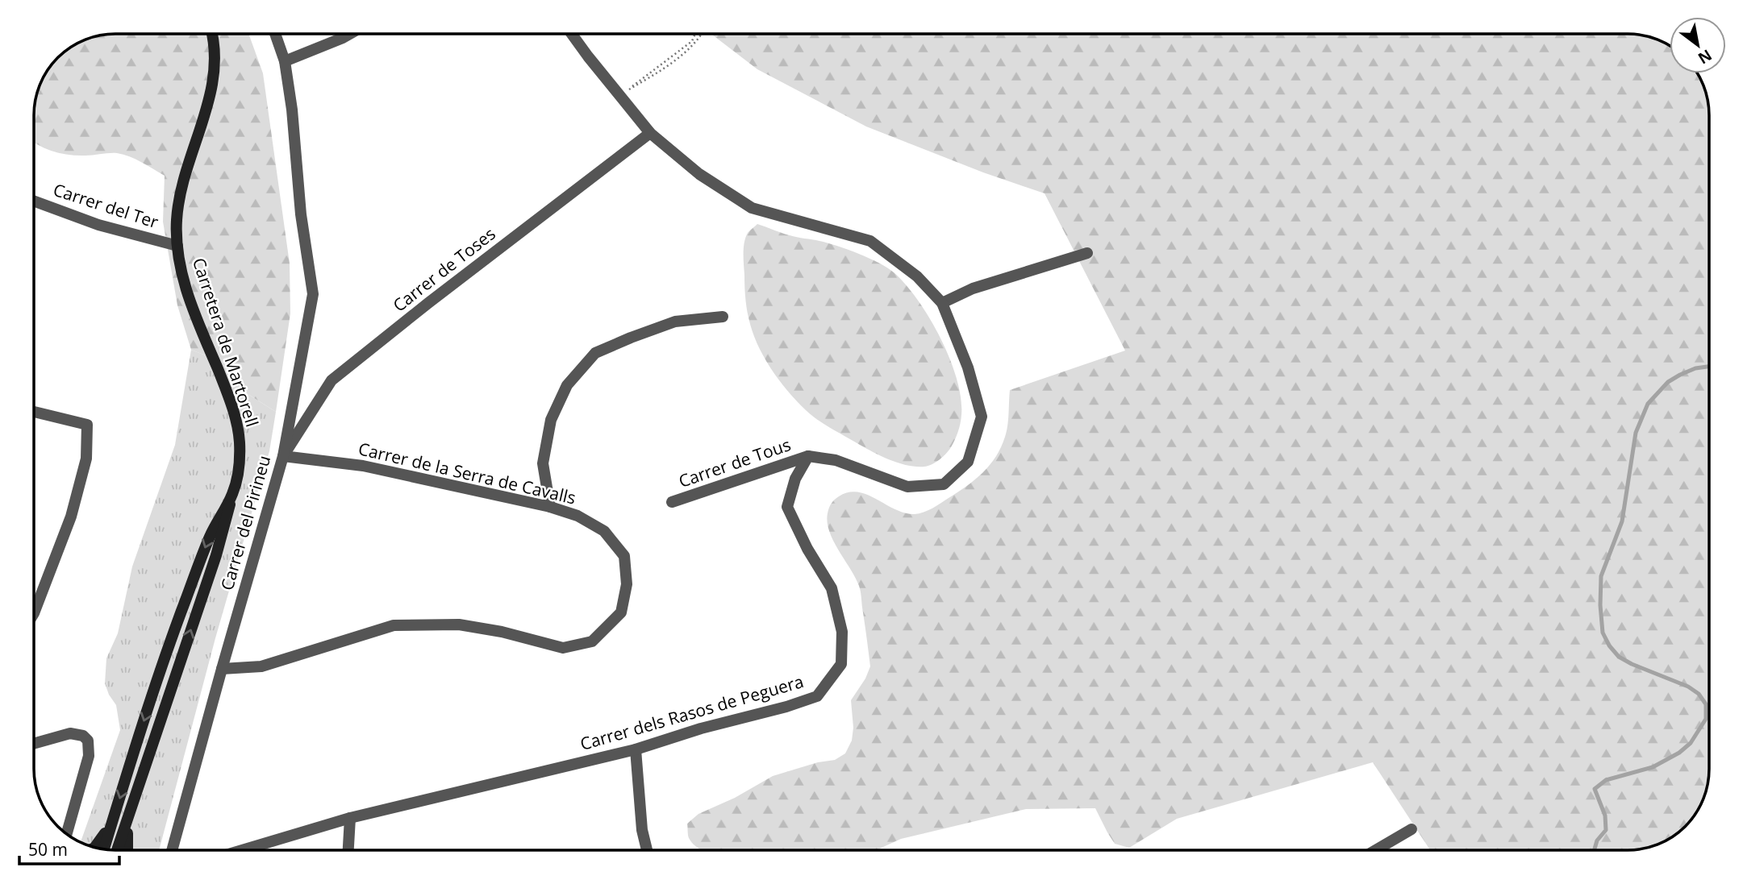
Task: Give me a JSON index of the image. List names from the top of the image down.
{
  "streets": {
    "main road": ["Carretera de Martorell"],
    "street": [
      "Carrer del Ter",
      "Carrer de Toses",
      "Carrer de Tous",
      "Carrer de la Serra de Cavalls",
      "Carrer del Pirineu",
      "Carrer dels Rasos de Peguera"
    ]
  },
  "crossings": [
    ["Carrer del Ter", "Carretera de Martorell"],
    ["Carrer de Toses", "Carrer de la Serra de Cavalls"],
    ["Carrer de Toses", "Carrer del Pirineu"],
    ["Carrer de Tous", "Carrer dels Rasos de Peguera"],
    ["Carrer de la Serra de Cavalls", "Carrer del Pirineu"]
  ],
  "scale_bar": "50 m",
  "north": "bottom right"
}
